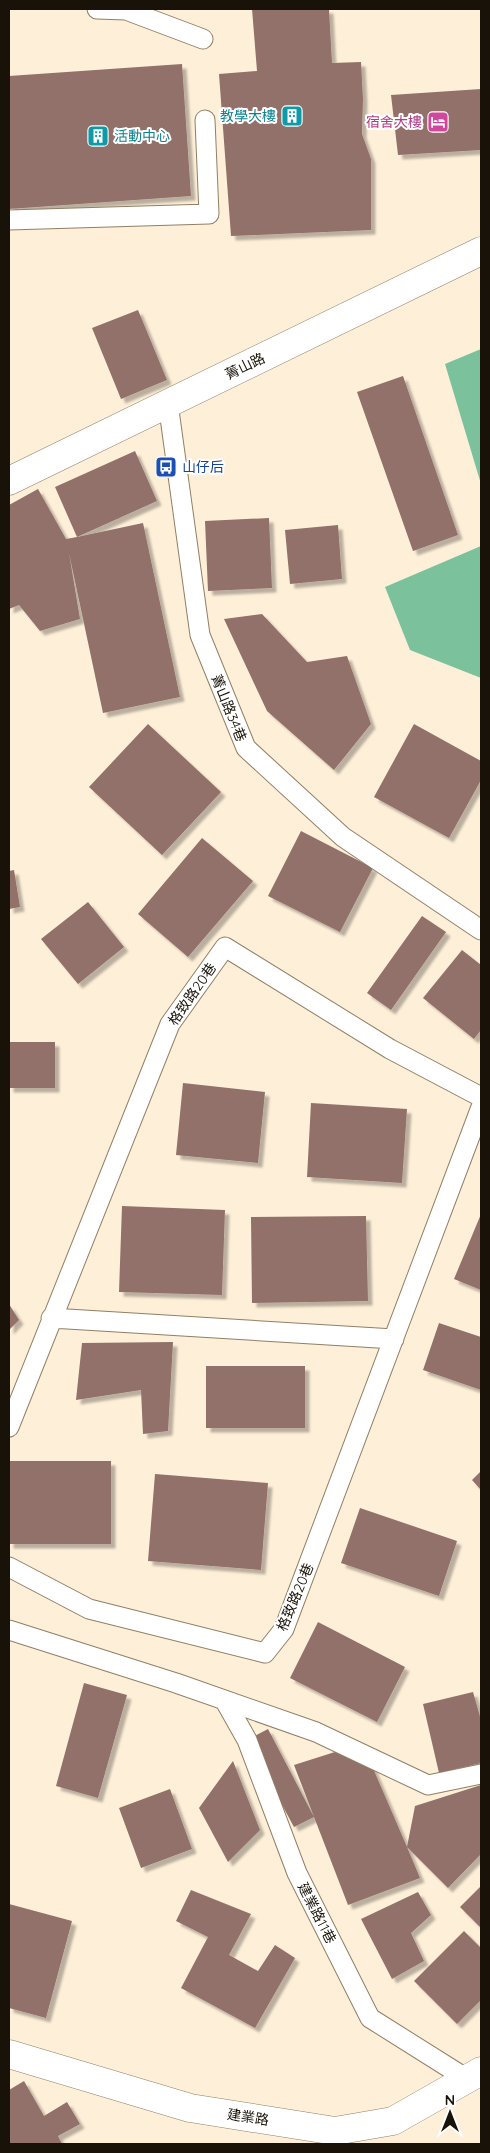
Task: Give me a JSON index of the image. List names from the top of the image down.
{
  "streets": {
    "street": ["菁山路", "建業路"],
    "lane": ["菁山路34巷", "格致路20巷", "建業路11巷"]
  },
  "crossings": [
    ["菁山路", "菁山路34巷"],
    ["建業路11巷", "建業路"]
  ],
  "places": {
    "building": ["教學大樓", "活動中心"],
    "hotel": ["宿舍大樓"],
    "bus stop": ["山仔后"]
  },
  "north": "top"
}
